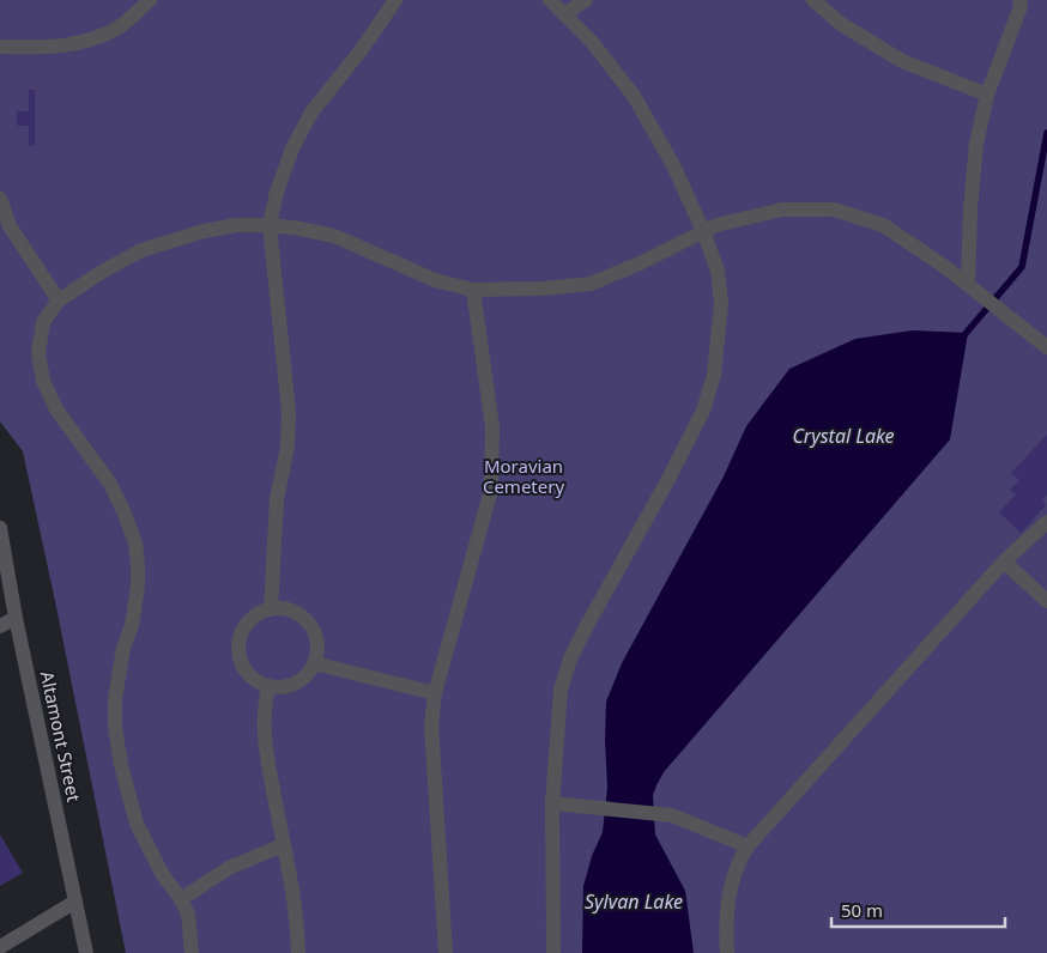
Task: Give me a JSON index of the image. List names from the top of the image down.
{
  "streets": {
    "street": ["Altamont Street"]
  },
  "water": ["Crystal Lake", "Sylvan Lake"],
  "parks": ["Moravian Cemetery"],
  "scale_bar": "50 m"
}
